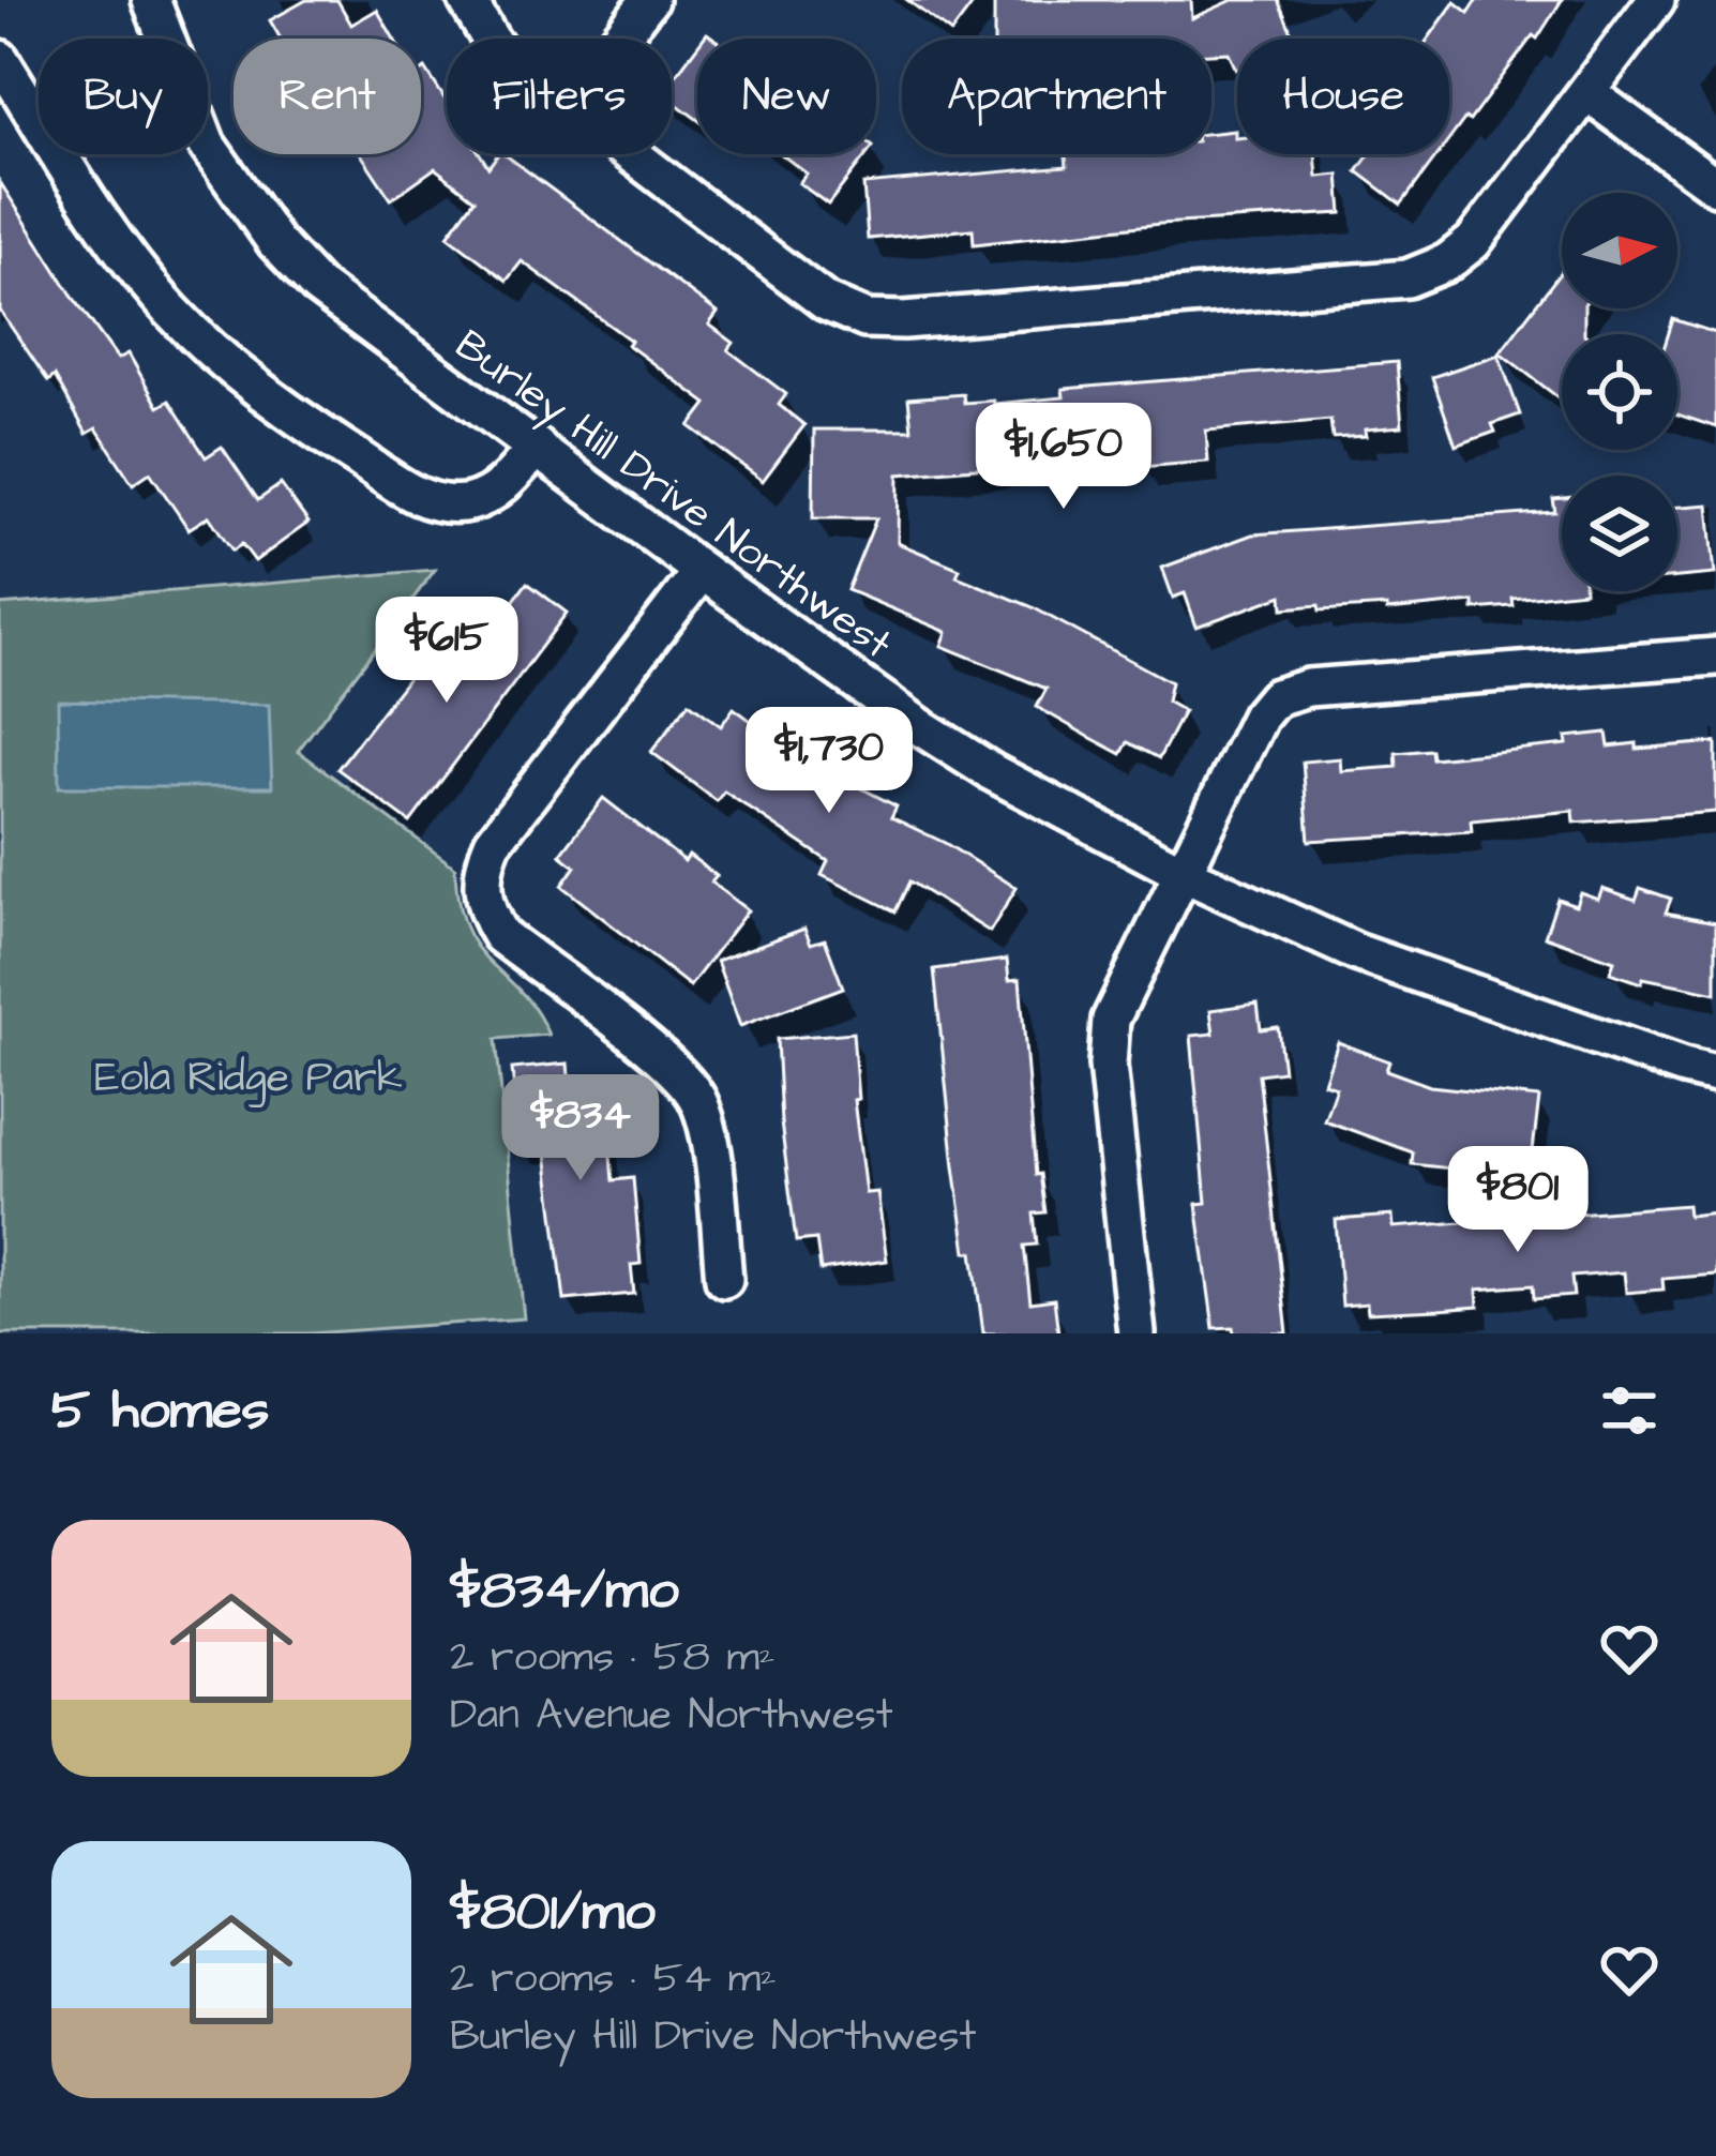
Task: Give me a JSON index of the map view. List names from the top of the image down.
{
  "streets": {
    "street": ["Burley Hill Drive Northwest"]
  },
  "parks": ["Eola Ridge Park"],
  "north": "right",
  "page": {
    "chip": [
      "Buy",
      "Rent",
      "Filters",
      "New",
      "Apartment",
      "House"
    ],
    "price": [
      "$1,650",
      "$615",
      "$1,730",
      "$834",
      "$801"
    ],
    "heading": "5 homes",
    "list": [
      {
        "name": "$834/mo",
        "note": "2 rooms · 58 m² · Dan Avenue Northwest"
      },
      {
        "name": "$801/mo",
        "note": "2 rooms · 54 m² · Burley Hill Drive Northwest"
      }
    ]
  }
}
